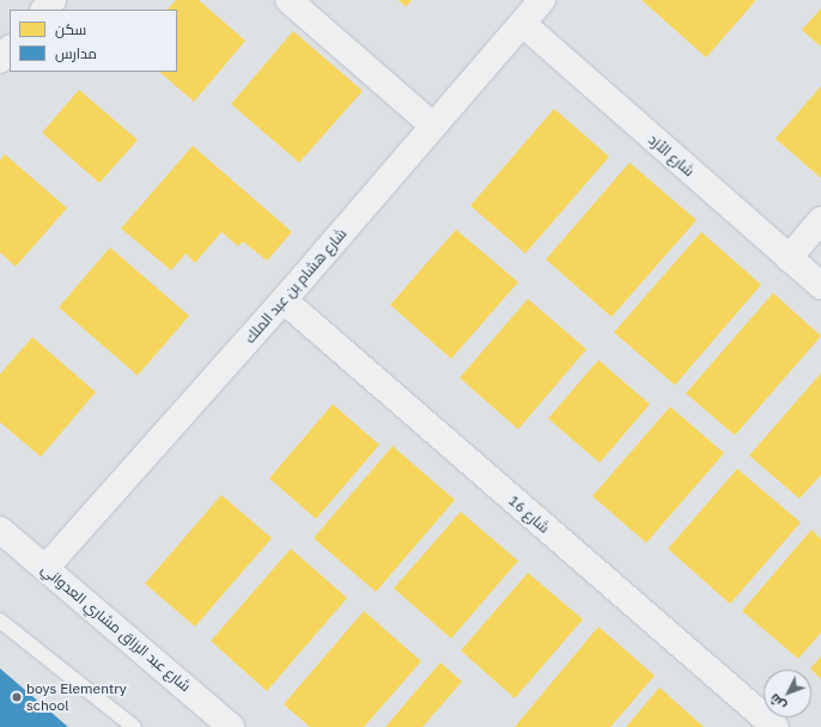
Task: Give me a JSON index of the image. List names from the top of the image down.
{
  "streets": {
    "street": [
      "شارع الأزد",
      "شارع هشام بن عبد الملك",
      "شارع 16",
      "شارع عبد الرزاق مشاري العدواني"
    ]
  },
  "crossings": [
    ["شارع الأزد", "شارع هشام بن عبد الملك"],
    ["شارع هشام بن عبد الملك", "شارع 16"],
    ["شارع هشام بن عبد الملك", "شارع عبد الرزاق مشاري العدواني"]
  ],
  "places": ["boys Elementry school"],
  "legend": ["سكن", "مدارس"],
  "north": "bottom left"
}
